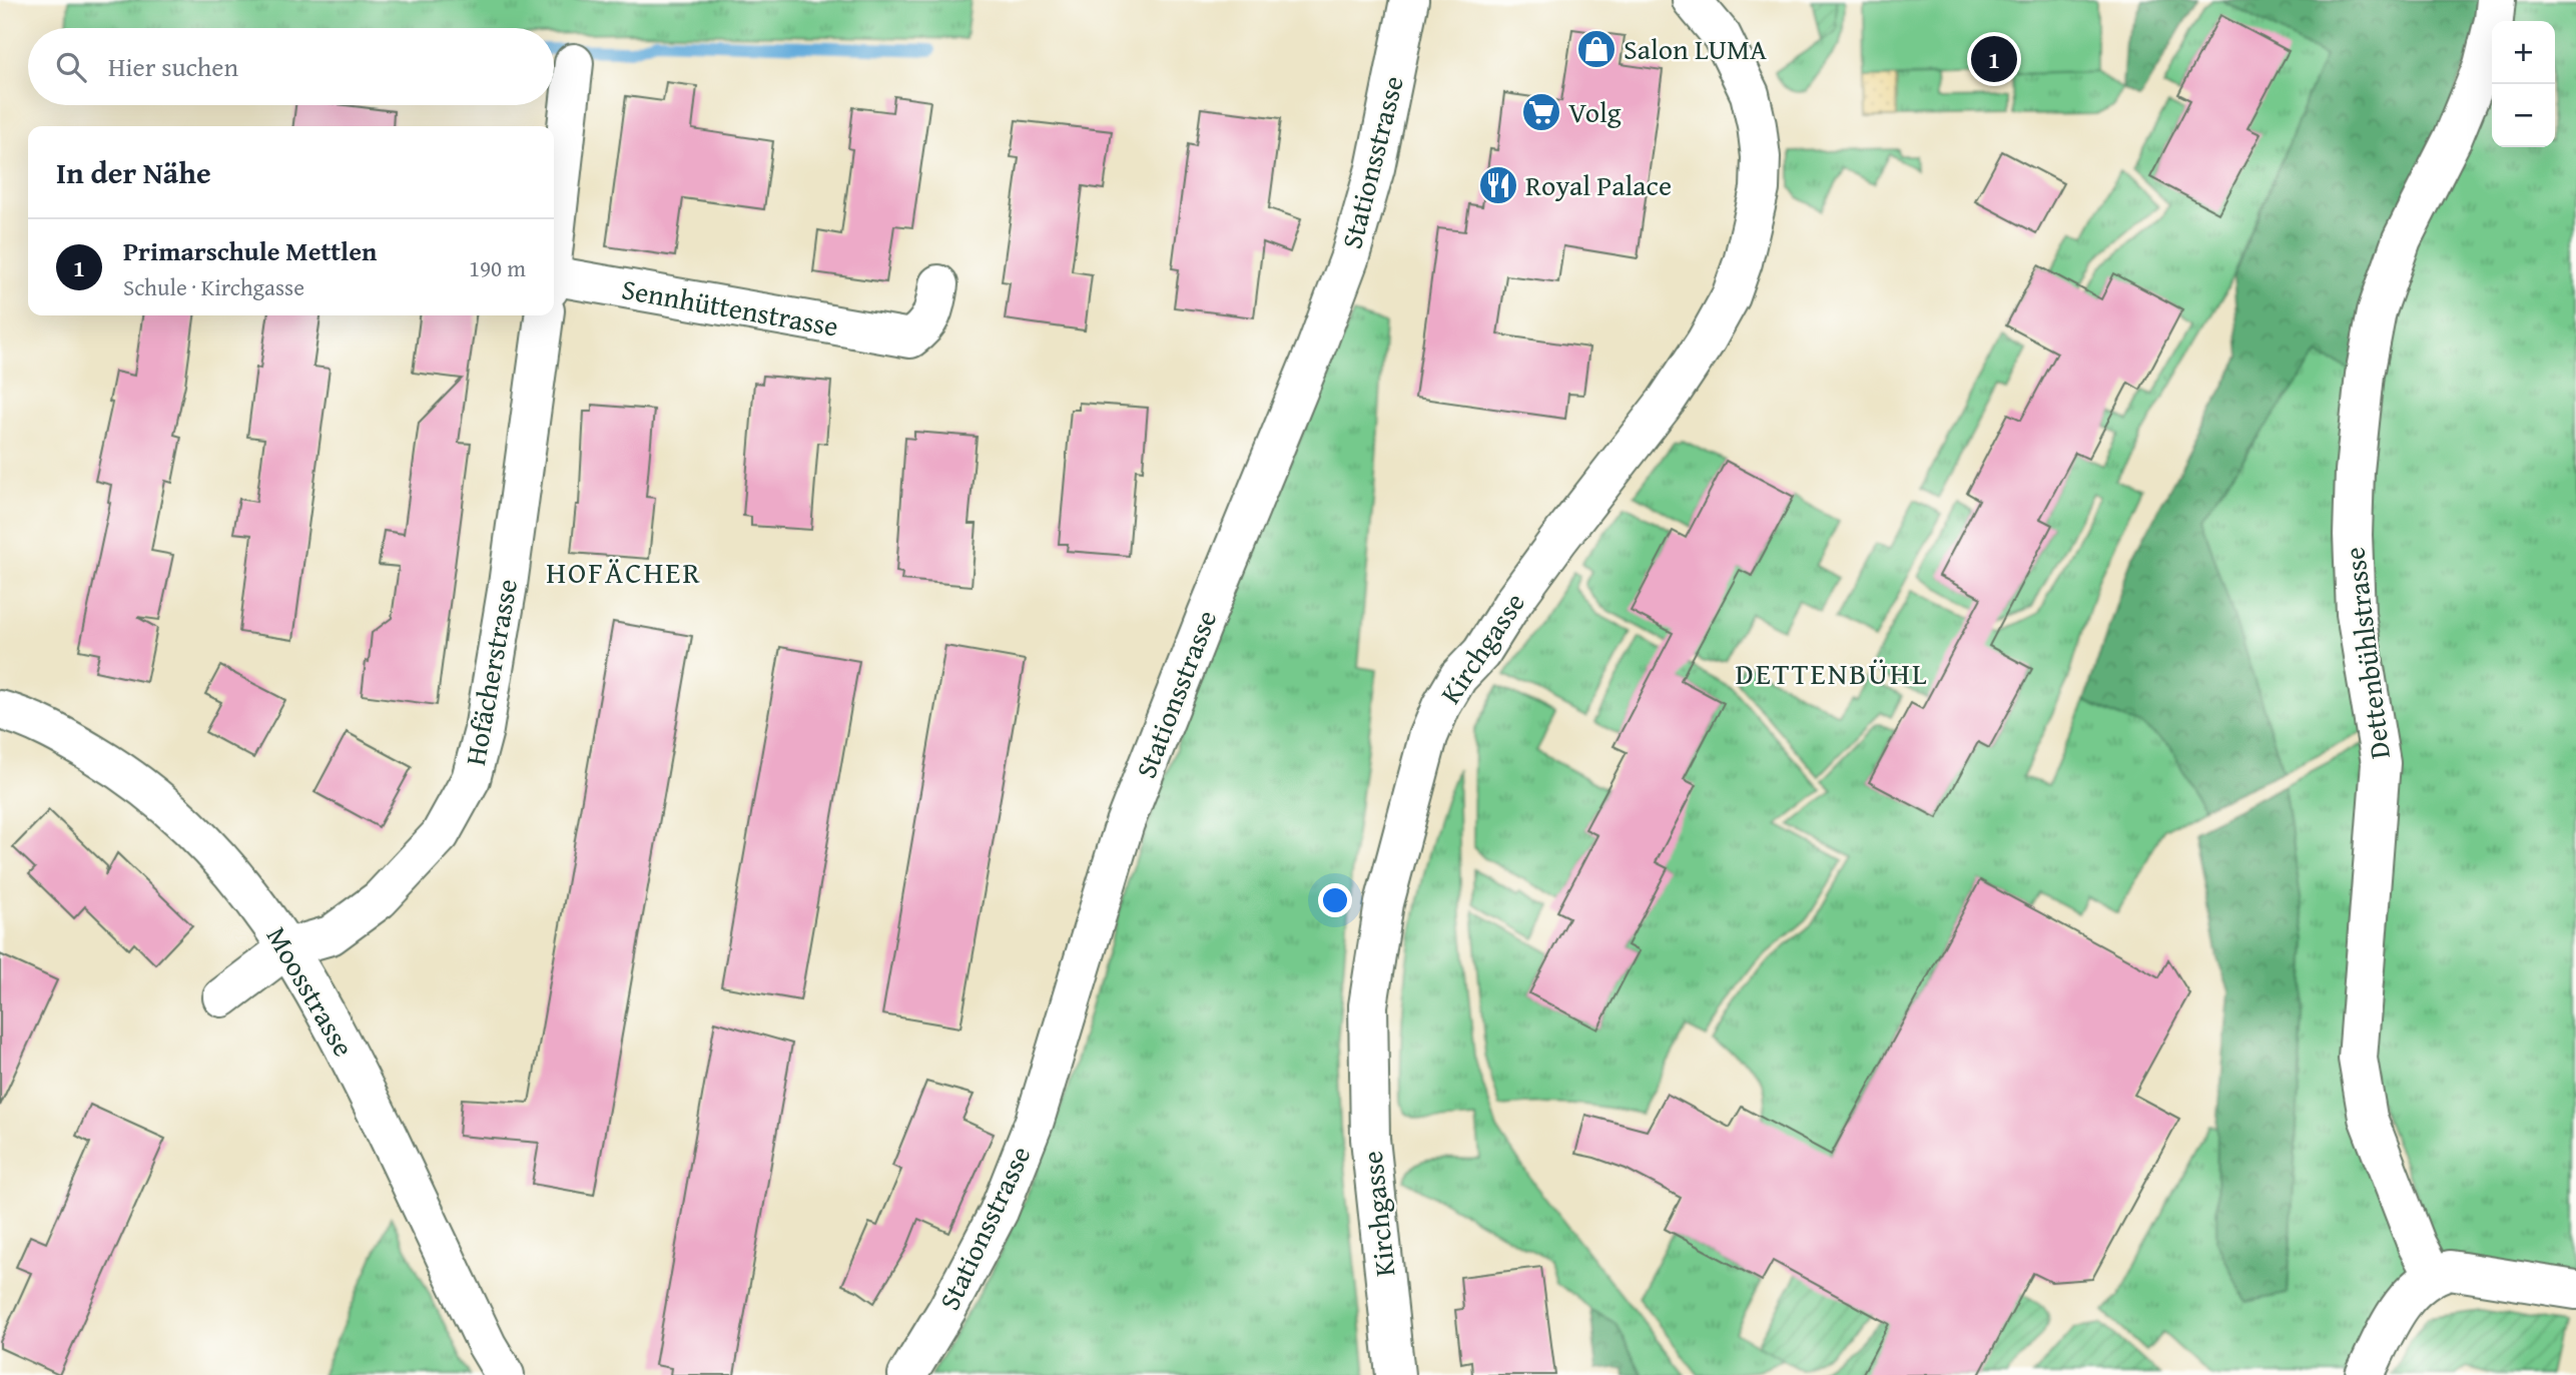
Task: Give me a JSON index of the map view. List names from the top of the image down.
{
  "streets": {
    "street": [
      "Stationsstrasse",
      "Sennhüttenstrasse",
      "Kirchgasse",
      "Dettenbühlstrasse",
      "Hofächerstrasse",
      "Moosstrasse"
    ]
  },
  "crossings": [
    ["Hofächerstrasse", "Moosstrasse"]
  ],
  "districts": ["HOFÄCHER", "DETTENBÜHL"],
  "places": {
    "shop": ["Salon LUMA"],
    "supermarket": ["Volg"],
    "restaurant": ["Royal Palace"]
  },
  "page": {
    "map_buttons": ["+", "−"],
    "search": "Hier suchen",
    "pins": "1",
    "heading": "In der Nähe",
    "list": [
      {
        "mark": "1",
        "name": "Primarschule Mettlen",
        "note": "Schule · Kirchgasse",
        "value": "190 m"
      }
    ]
  }
}
